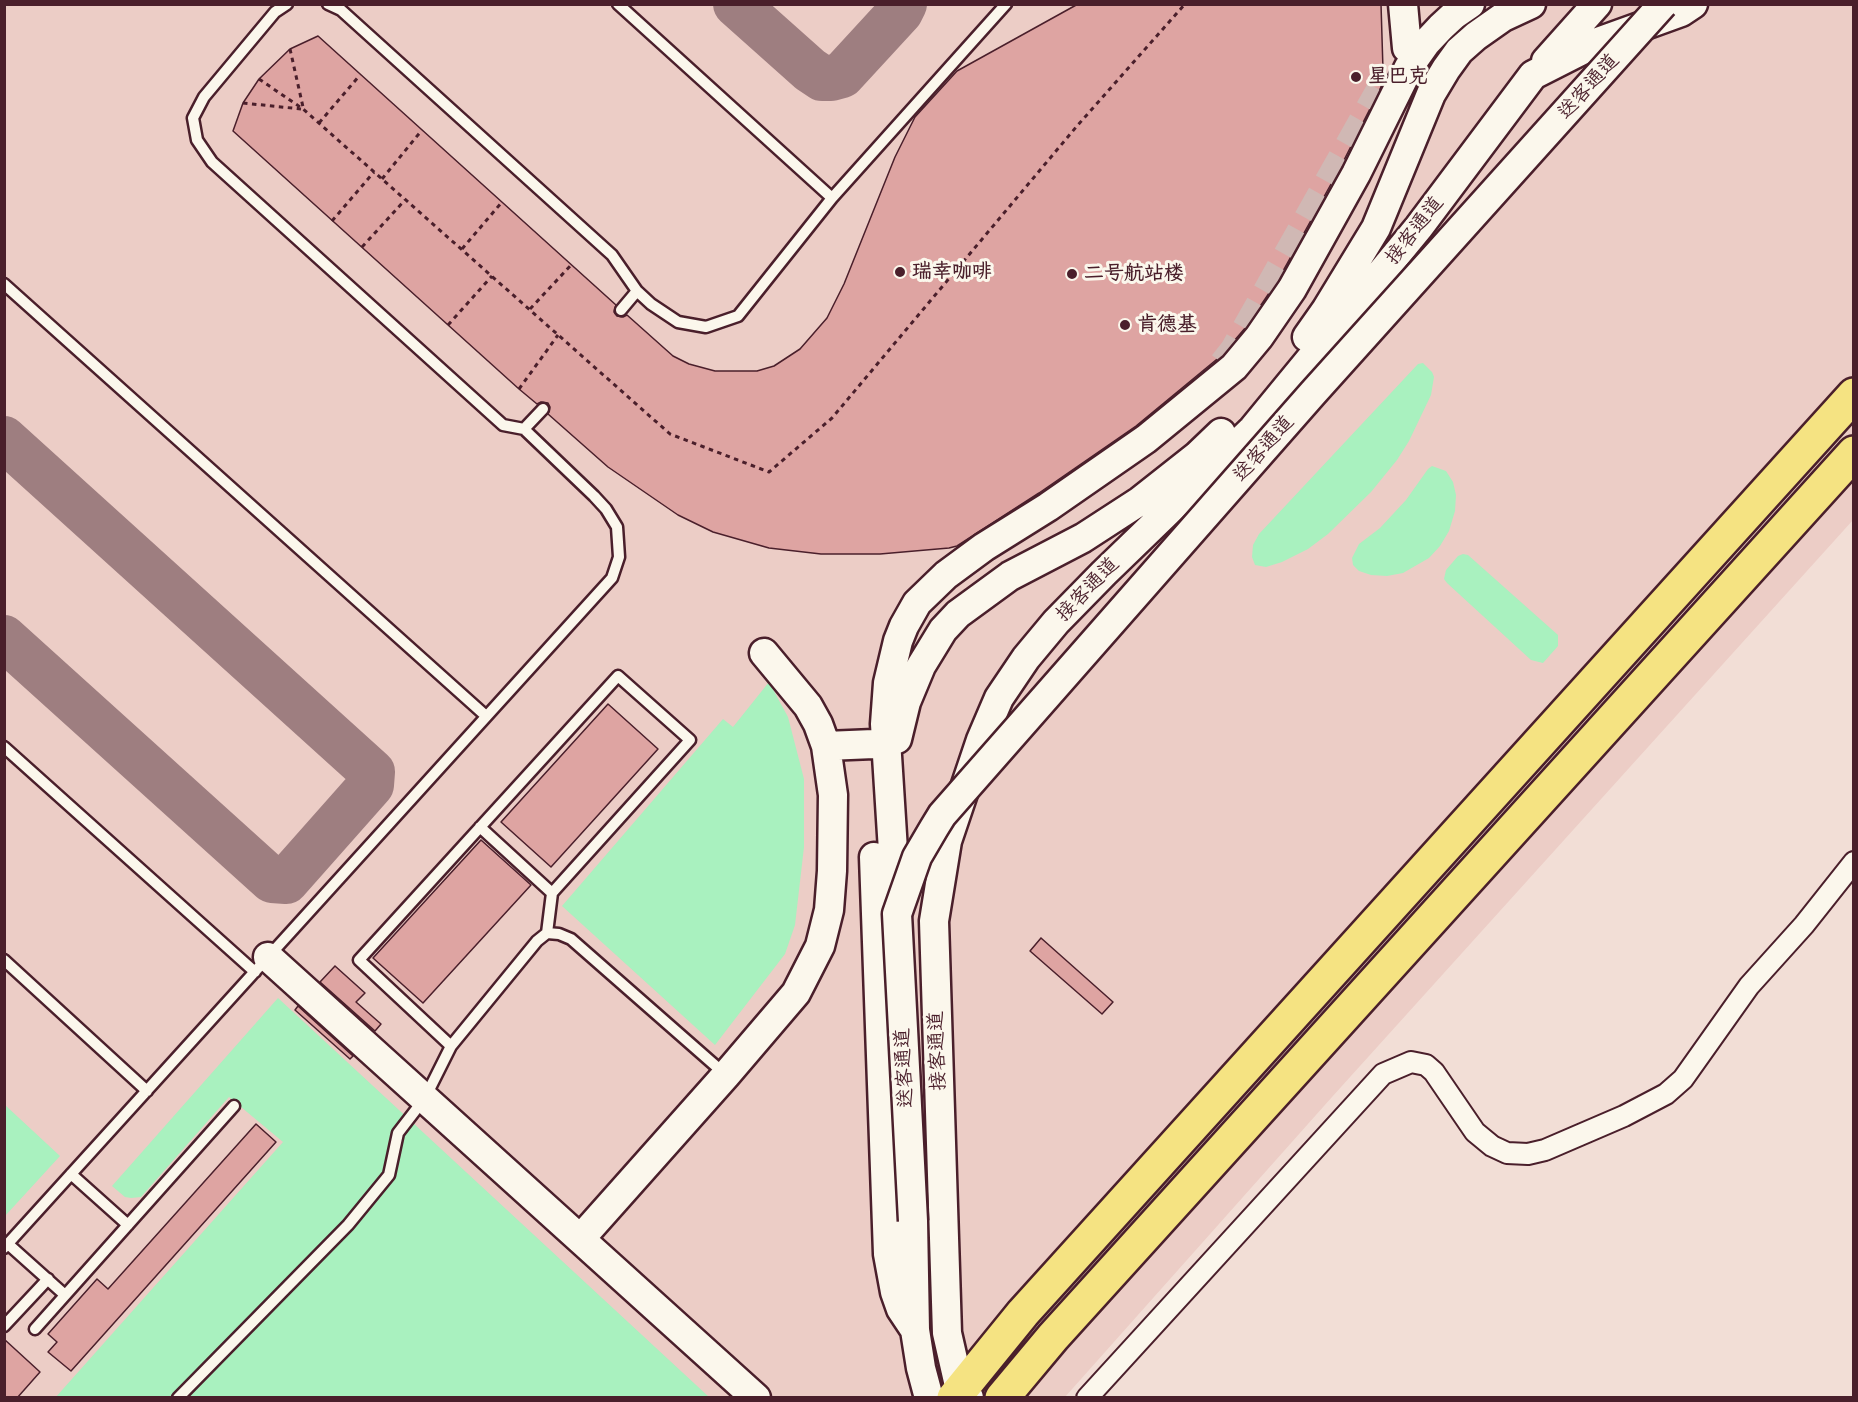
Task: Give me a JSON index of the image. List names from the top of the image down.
{
  "streets": {
    "main road": ["送客通道", "接客通道"]
  },
  "places": [
    "星巴克",
    "瑞幸咖啡",
    "二号航站楼",
    "肯德基"
  ]
}
